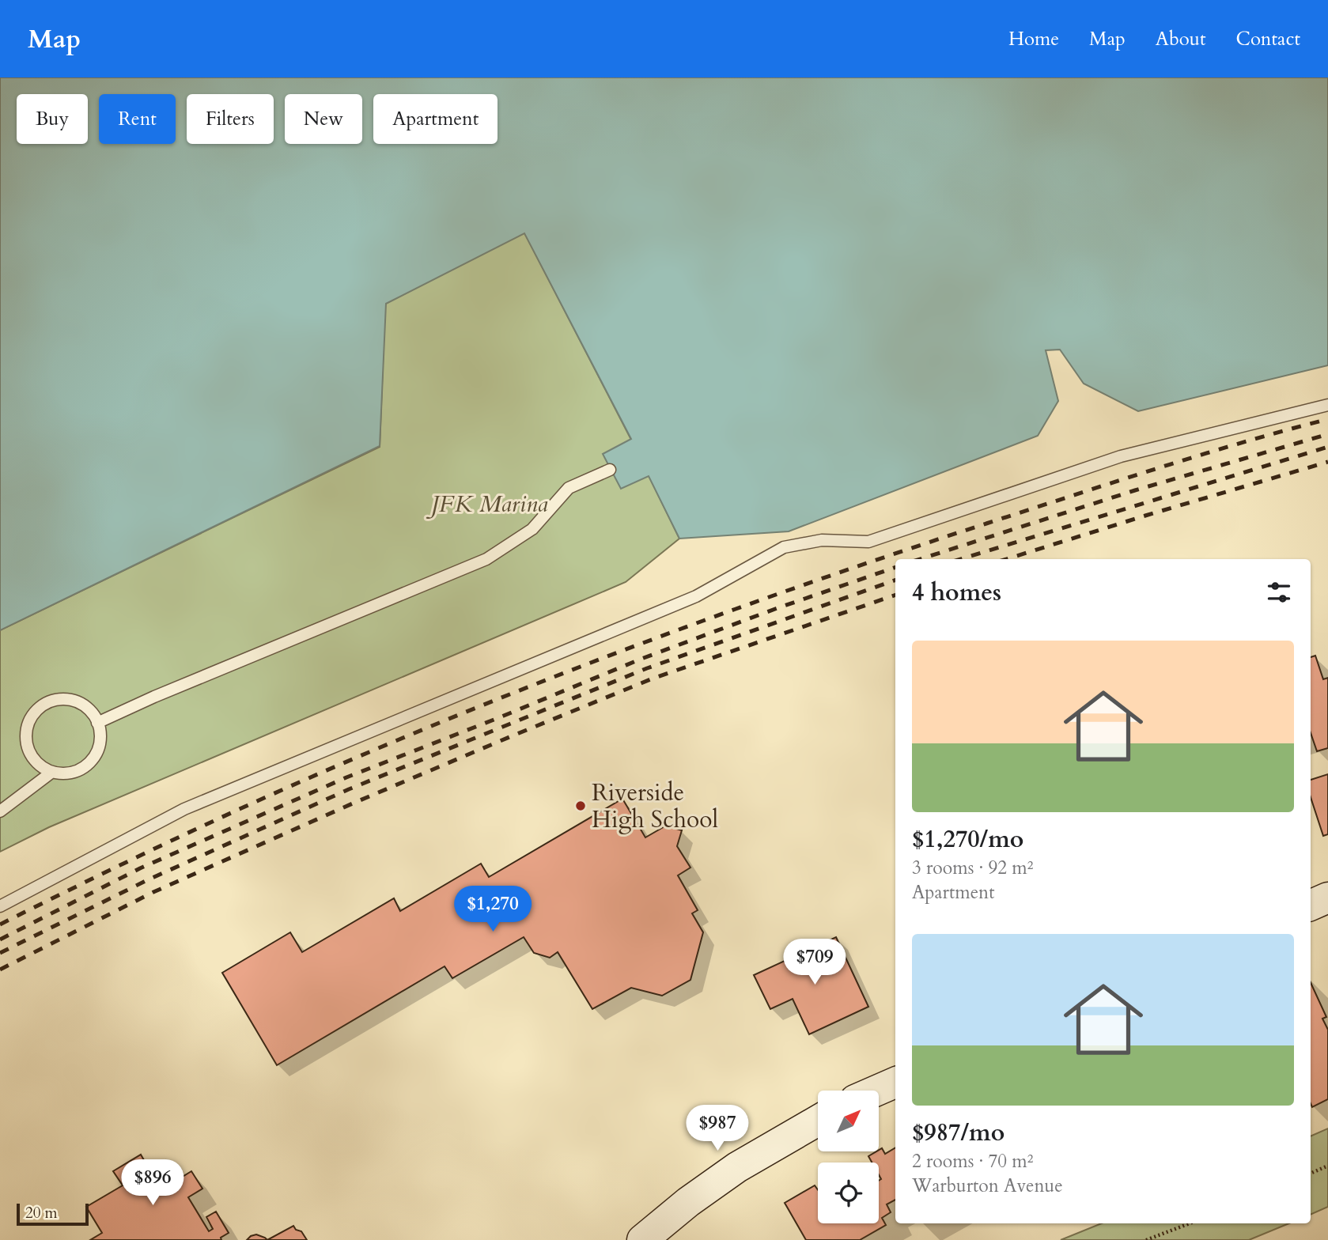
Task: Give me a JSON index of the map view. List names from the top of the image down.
{
  "parks": ["JFK Marina"],
  "places": ["Riverside High School"],
  "scale_bar": "20 m",
  "north": "top right",
  "page": {
    "header": "Map",
    "nav": [
      "Home",
      "Map",
      "About",
      "Contact"
    ],
    "chip": [
      "Buy",
      "Rent",
      "Filters",
      "New",
      "Apartment"
    ],
    "heading": "4 homes",
    "list": [
      {
        "name": "$1,270/mo",
        "note": "3 rooms · 92 m² · Apartment"
      },
      {
        "name": "$987/mo",
        "note": "2 rooms · 70 m² · Warburton Avenue"
      }
    ],
    "price": [
      "$1,270",
      "$709",
      "$987",
      "$896"
    ],
    "scale": "20 m"
  }
}
